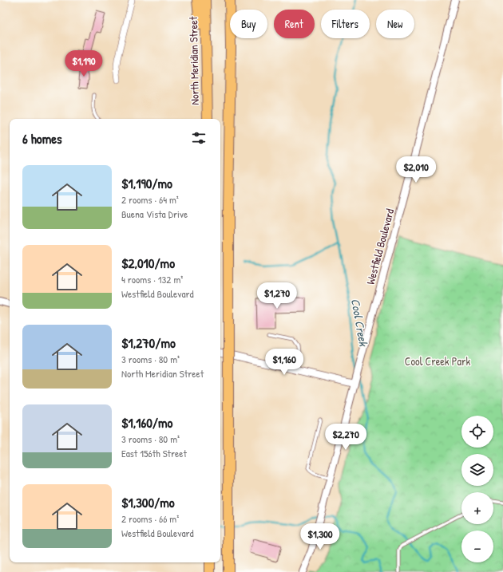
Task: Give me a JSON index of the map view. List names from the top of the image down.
{
  "streets": {
    "highway": ["North Meridian Street"],
    "street": ["Westfield Boulevard"]
  },
  "water": ["Cool Creek"],
  "parks": ["Cool Creek Park"],
  "page": {
    "chip": [
      "Buy",
      "Rent",
      "Filters",
      "New"
    ],
    "price": [
      "$1,190",
      "$2,010",
      "$1,270",
      "$1,160",
      "$2,270",
      "$1,300"
    ],
    "heading": "6 homes",
    "list": [
      {
        "name": "$1,190/mo",
        "note": "2 rooms · 64 m² · Buena Vista Drive"
      },
      {
        "name": "$2,010/mo",
        "note": "4 rooms · 132 m² · Westfield Boulevard"
      },
      {
        "name": "$1,270/mo",
        "note": "3 rooms · 80 m² · North Meridian Street"
      },
      {
        "name": "$1,160/mo",
        "note": "3 rooms · 80 m² · East 156th Street"
      },
      {
        "name": "$1,300/mo",
        "note": "2 rooms · 66 m² · Westfield Boulevard"
      }
    ],
    "map_buttons": ["+", "−"]
  }
}
